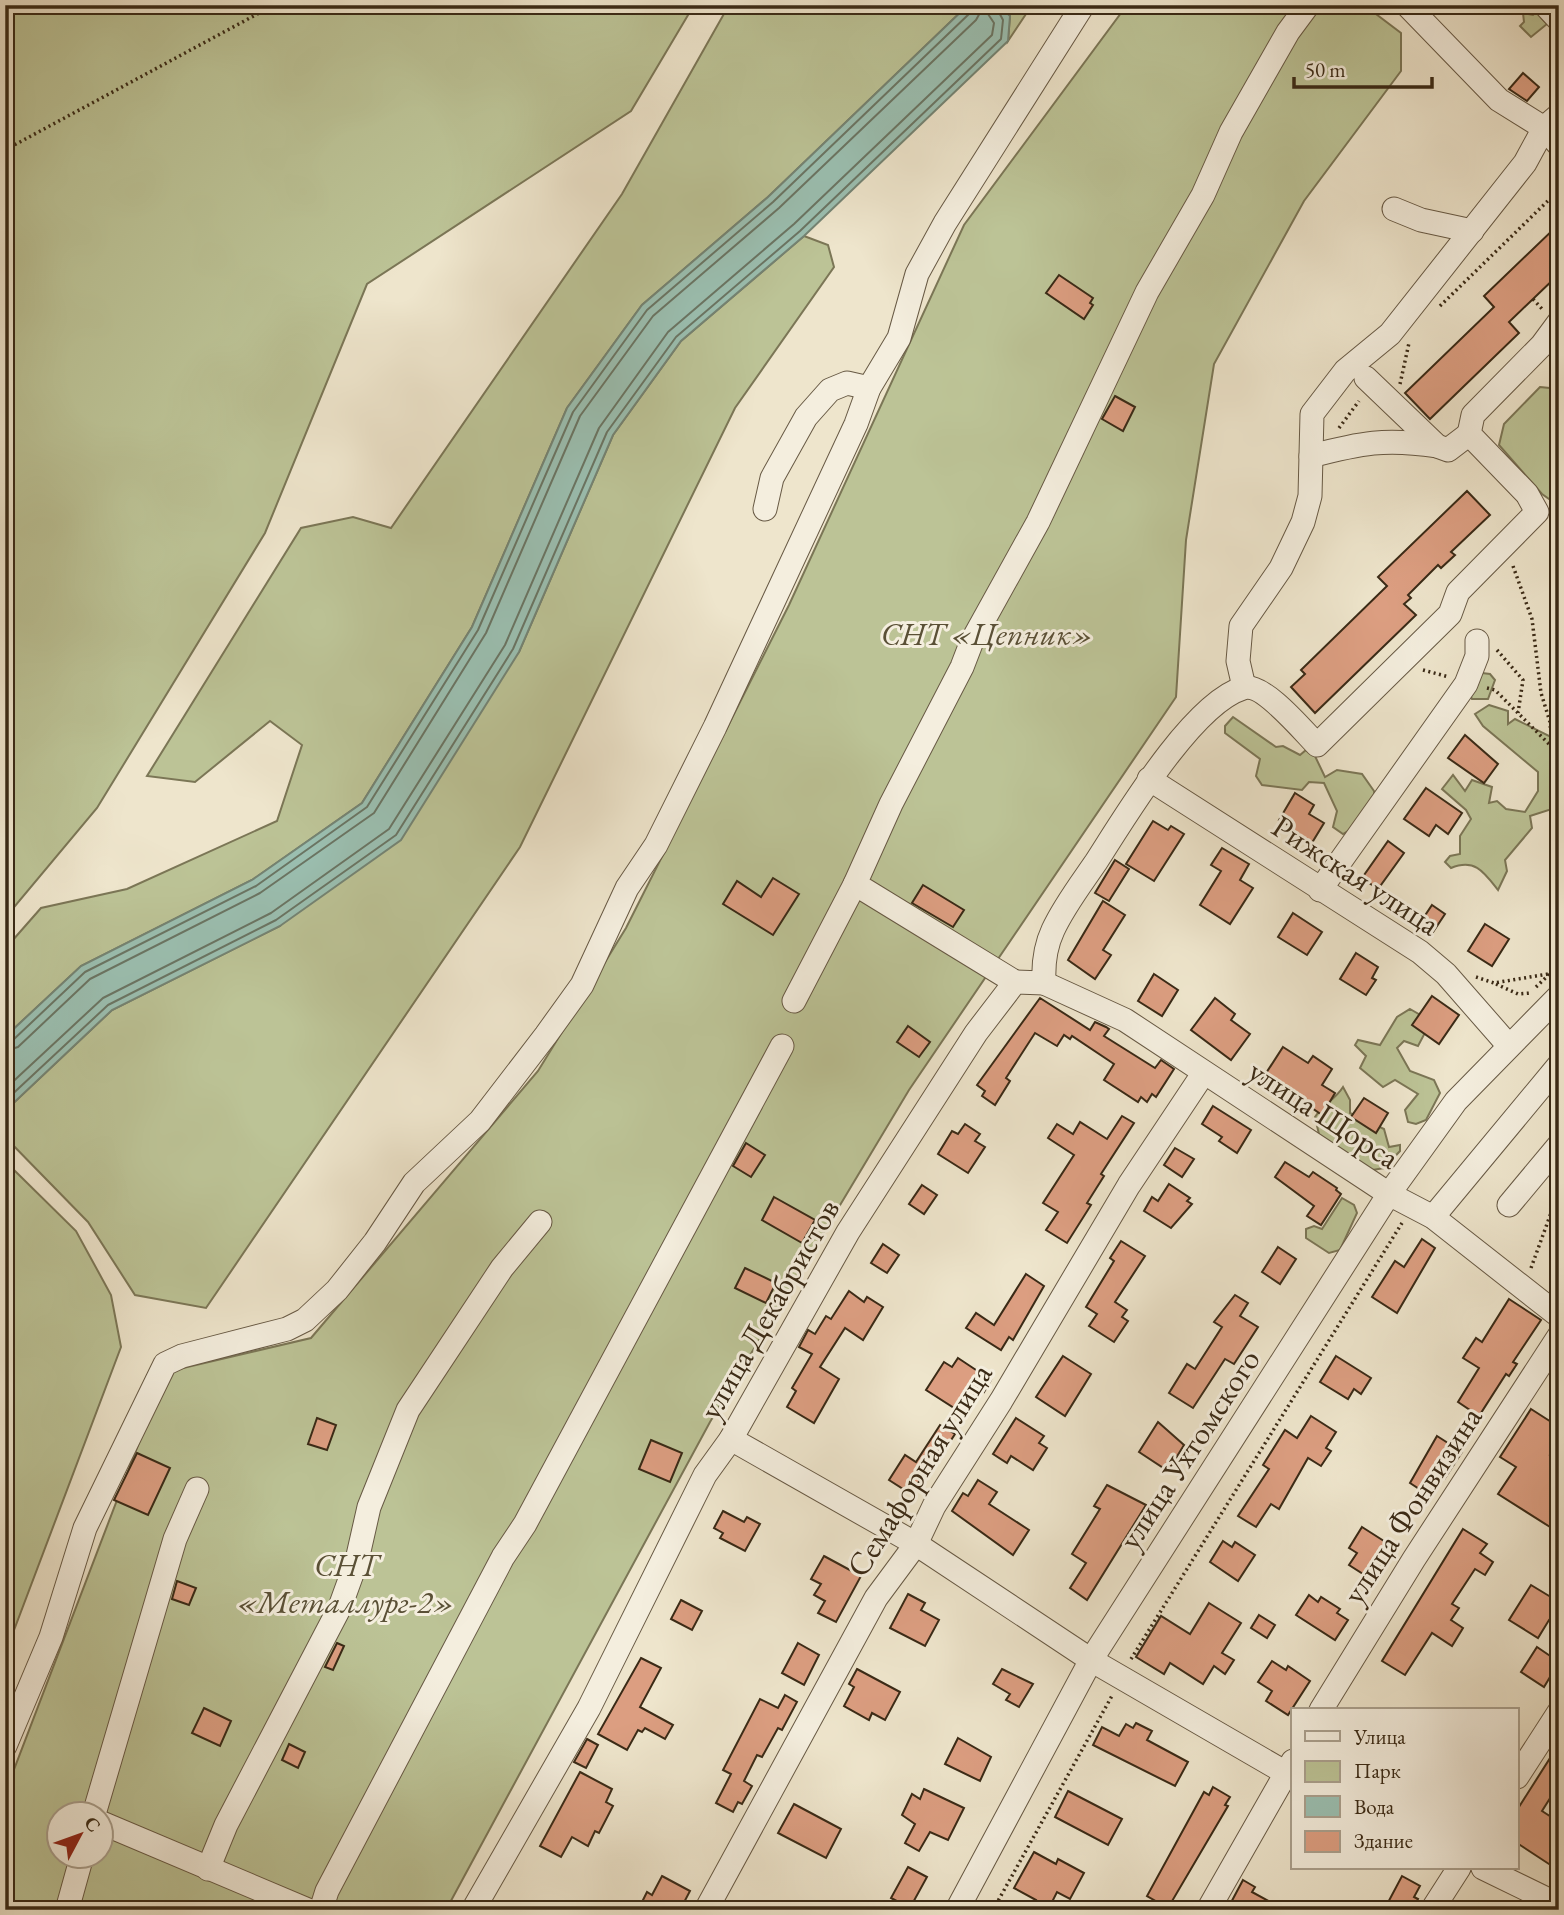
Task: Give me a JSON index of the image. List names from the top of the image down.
{
  "streets": {
    "street": [
      "Рижская улица",
      "улица Щорса",
      "улица Декабристов",
      "улица Ухтомского",
      "Семафорная улица",
      "улица Фонвизина"
    ]
  },
  "crossings": [
    ["Рижская улица", "улица Ухтомского"],
    ["улица Щорса", "улица Ухтомского"],
    ["улица Щорса", "Семафорная улица"]
  ],
  "parks": ["СНТ «Цепник»", "СНТ «Металлург-2»"],
  "legend": [
    "Улица",
    "Парк",
    "Вода",
    "Здание"
  ],
  "scale_bar": "50 m",
  "north": "top right"
}
